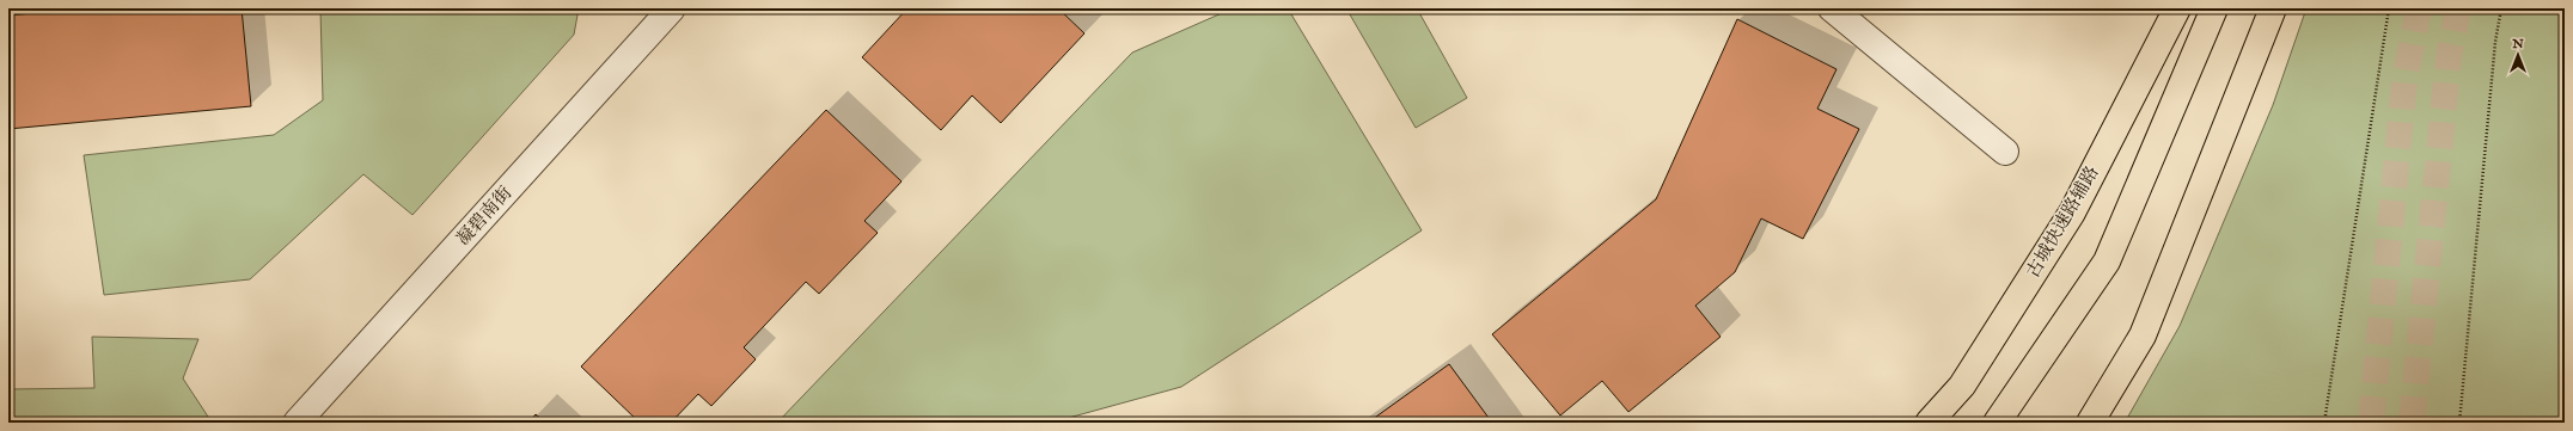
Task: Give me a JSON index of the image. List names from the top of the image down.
{
  "streets": {
    "main road": ["古城快速路辅路"],
    "street": ["凝碧南街"]
  },
  "north": "top"
}
